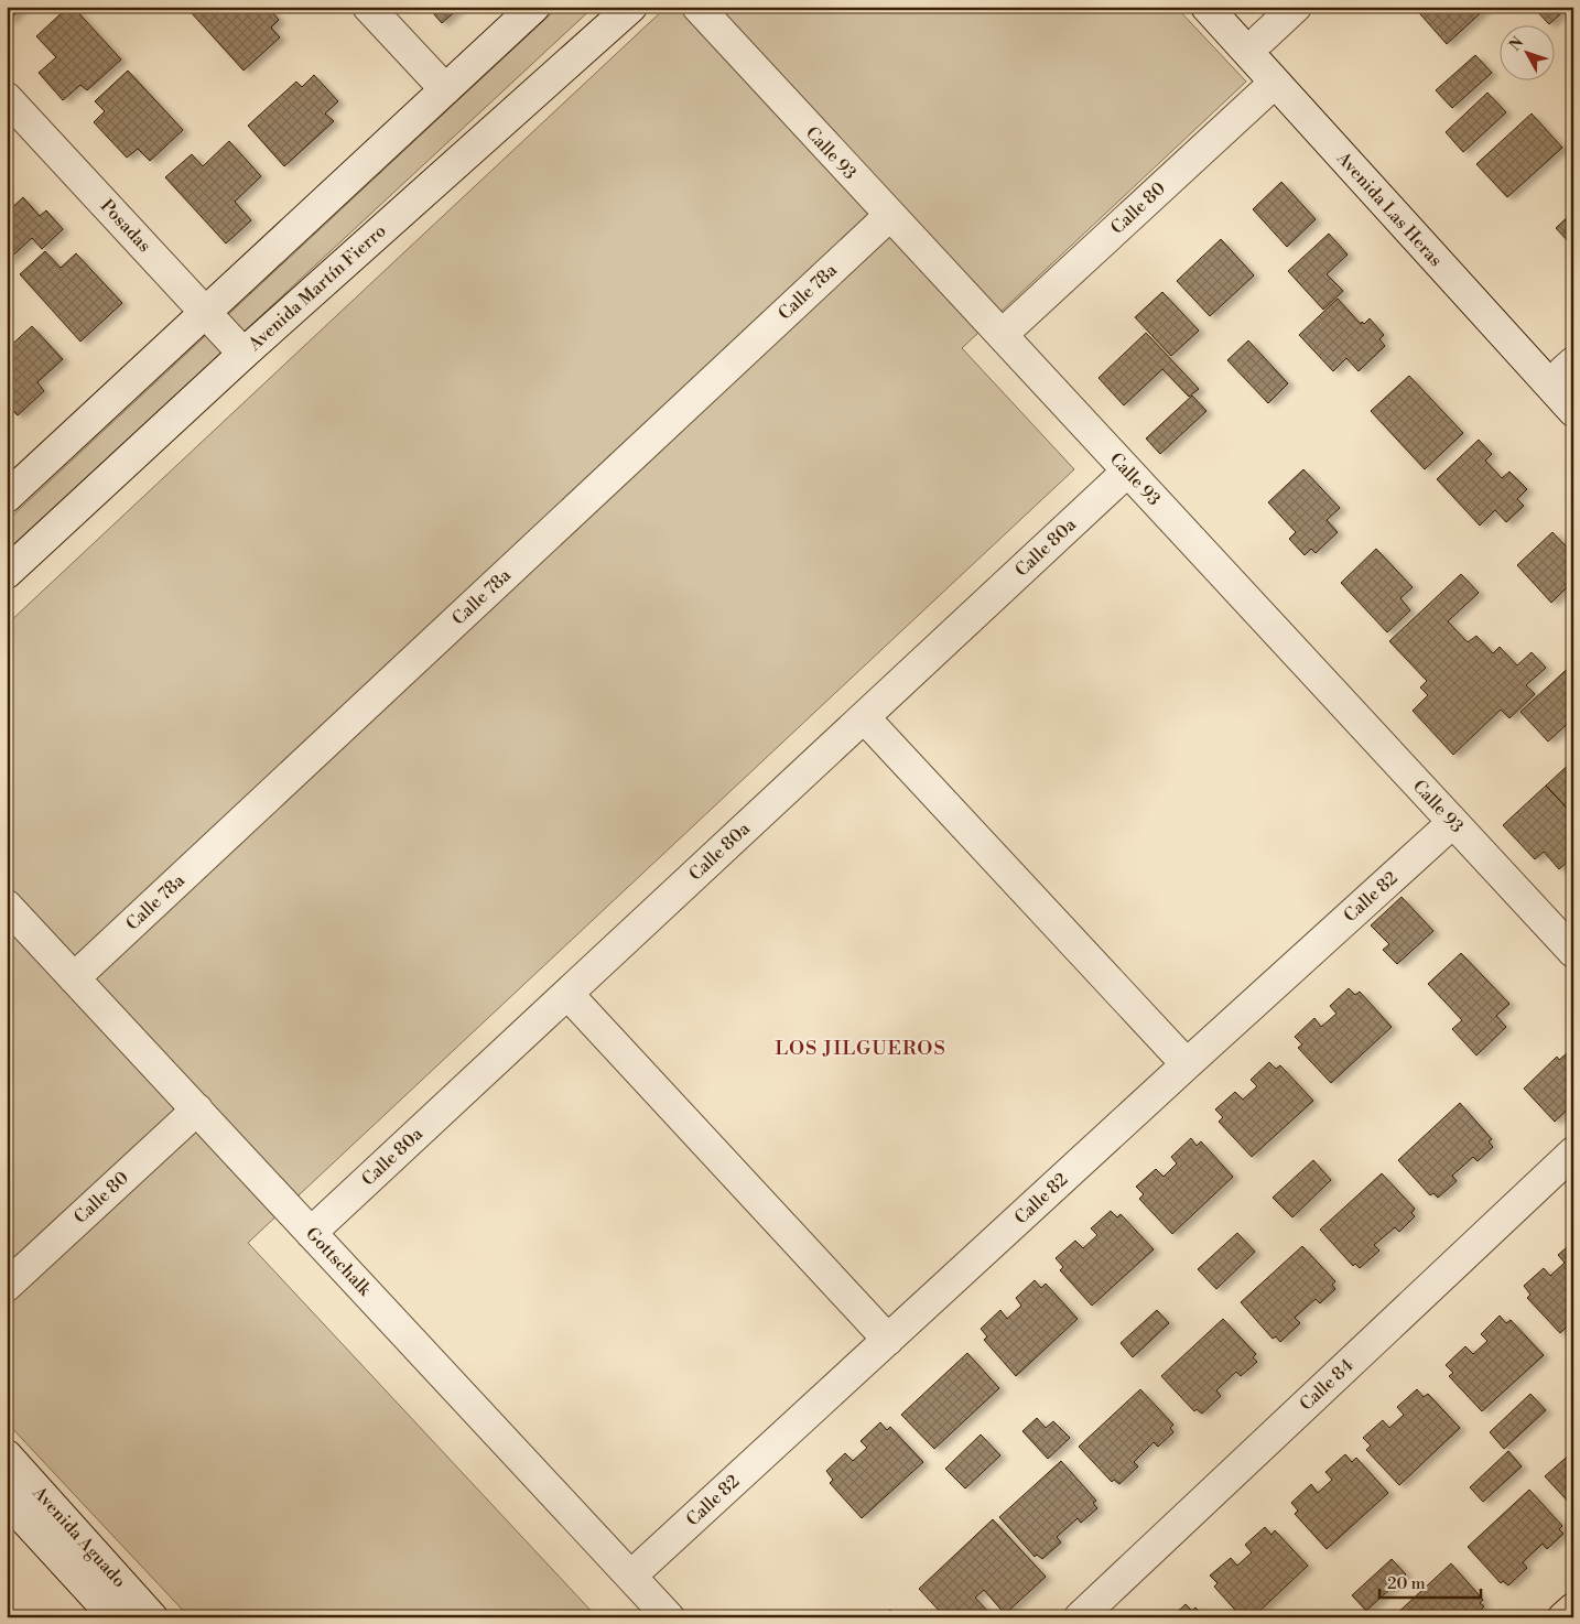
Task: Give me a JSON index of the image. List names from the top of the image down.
{
  "streets": {
    "street": [
      "Calle 93",
      "Calle 80",
      "Avenida Las Heras",
      "Posadas",
      "Avenida Martín Fierro",
      "Calle 78a",
      "Calle 80a",
      "Calle 82",
      "Gottschalk",
      "Calle 84",
      "Avenida Aguado"
    ]
  },
  "crossings": [
    ["Calle 93", "Calle 80"],
    ["Calle 93", "Calle 78a"],
    ["Calle 93", "Calle 80a"],
    ["Calle 93", "Calle 82"],
    ["Calle 80", "Avenida Las Heras"],
    ["Calle 80", "Gottschalk"],
    ["Posadas", "Avenida Martín Fierro"],
    ["Calle 78a", "Gottschalk"],
    ["Calle 80a", "Gottschalk"],
    ["Calle 82", "Gottschalk"]
  ],
  "districts": ["LOS JILGUEROS"],
  "scale_bar": "20 m",
  "north": "top left"
}
